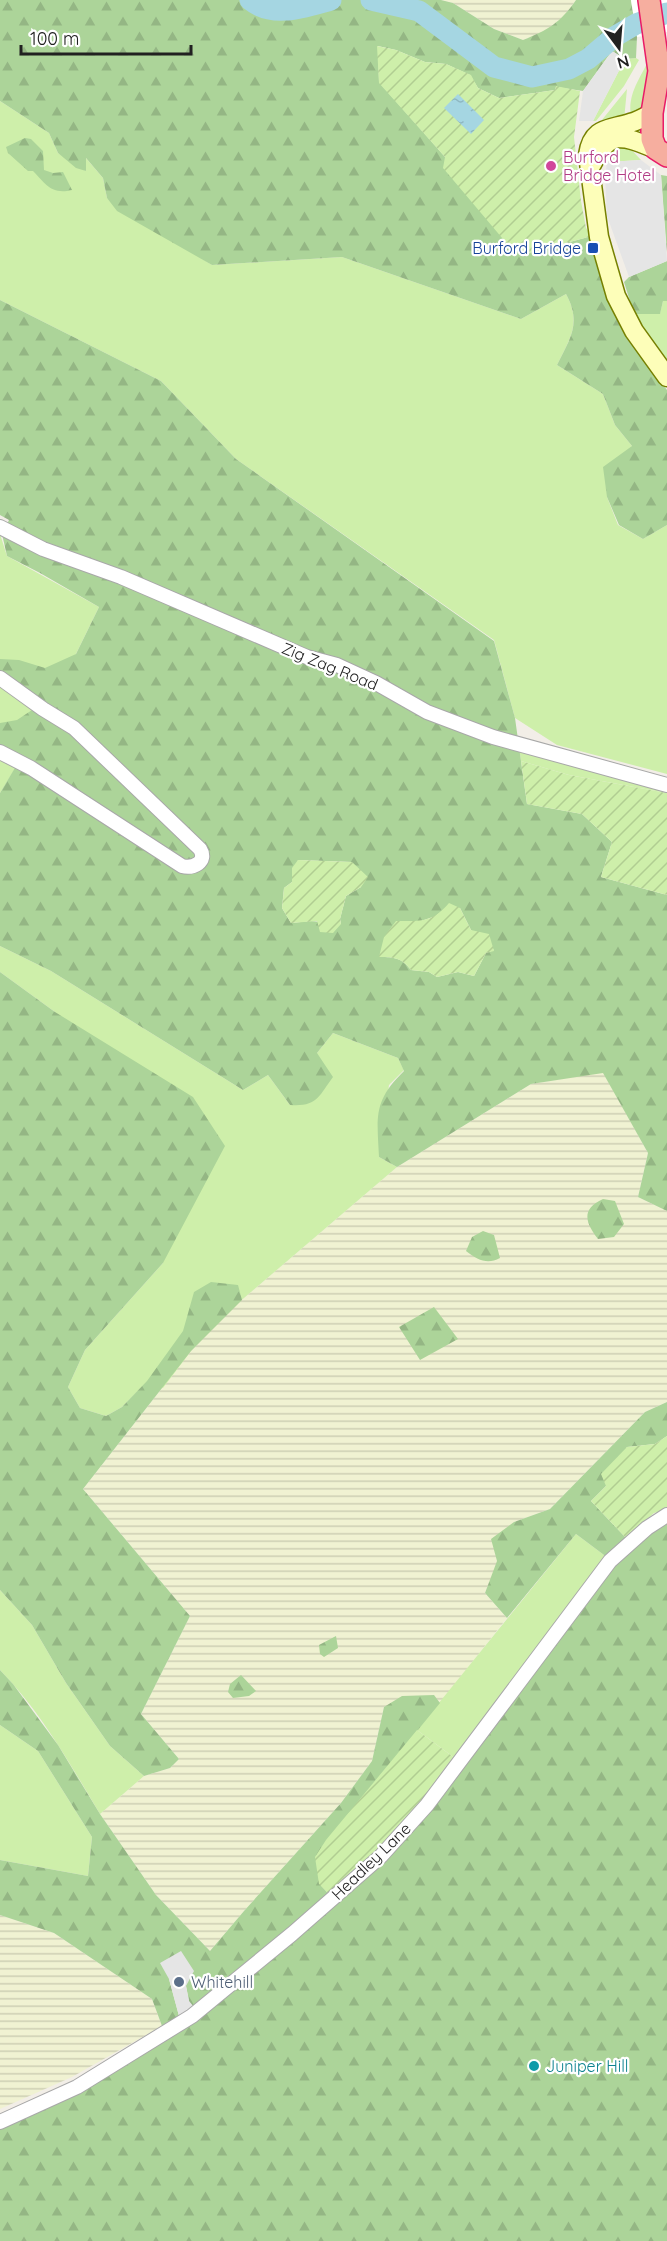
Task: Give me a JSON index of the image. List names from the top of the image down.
{
  "streets": {
    "street": ["Zig Zag Road", "Headley Lane"]
  },
  "places": {
    "other": ["Burford Bridge Hotel", "Whitehill", "Juniper Hill"],
    "transit": ["Burford Bridge"]
  },
  "scale_bar": "100 m",
  "north": "bottom"
}
